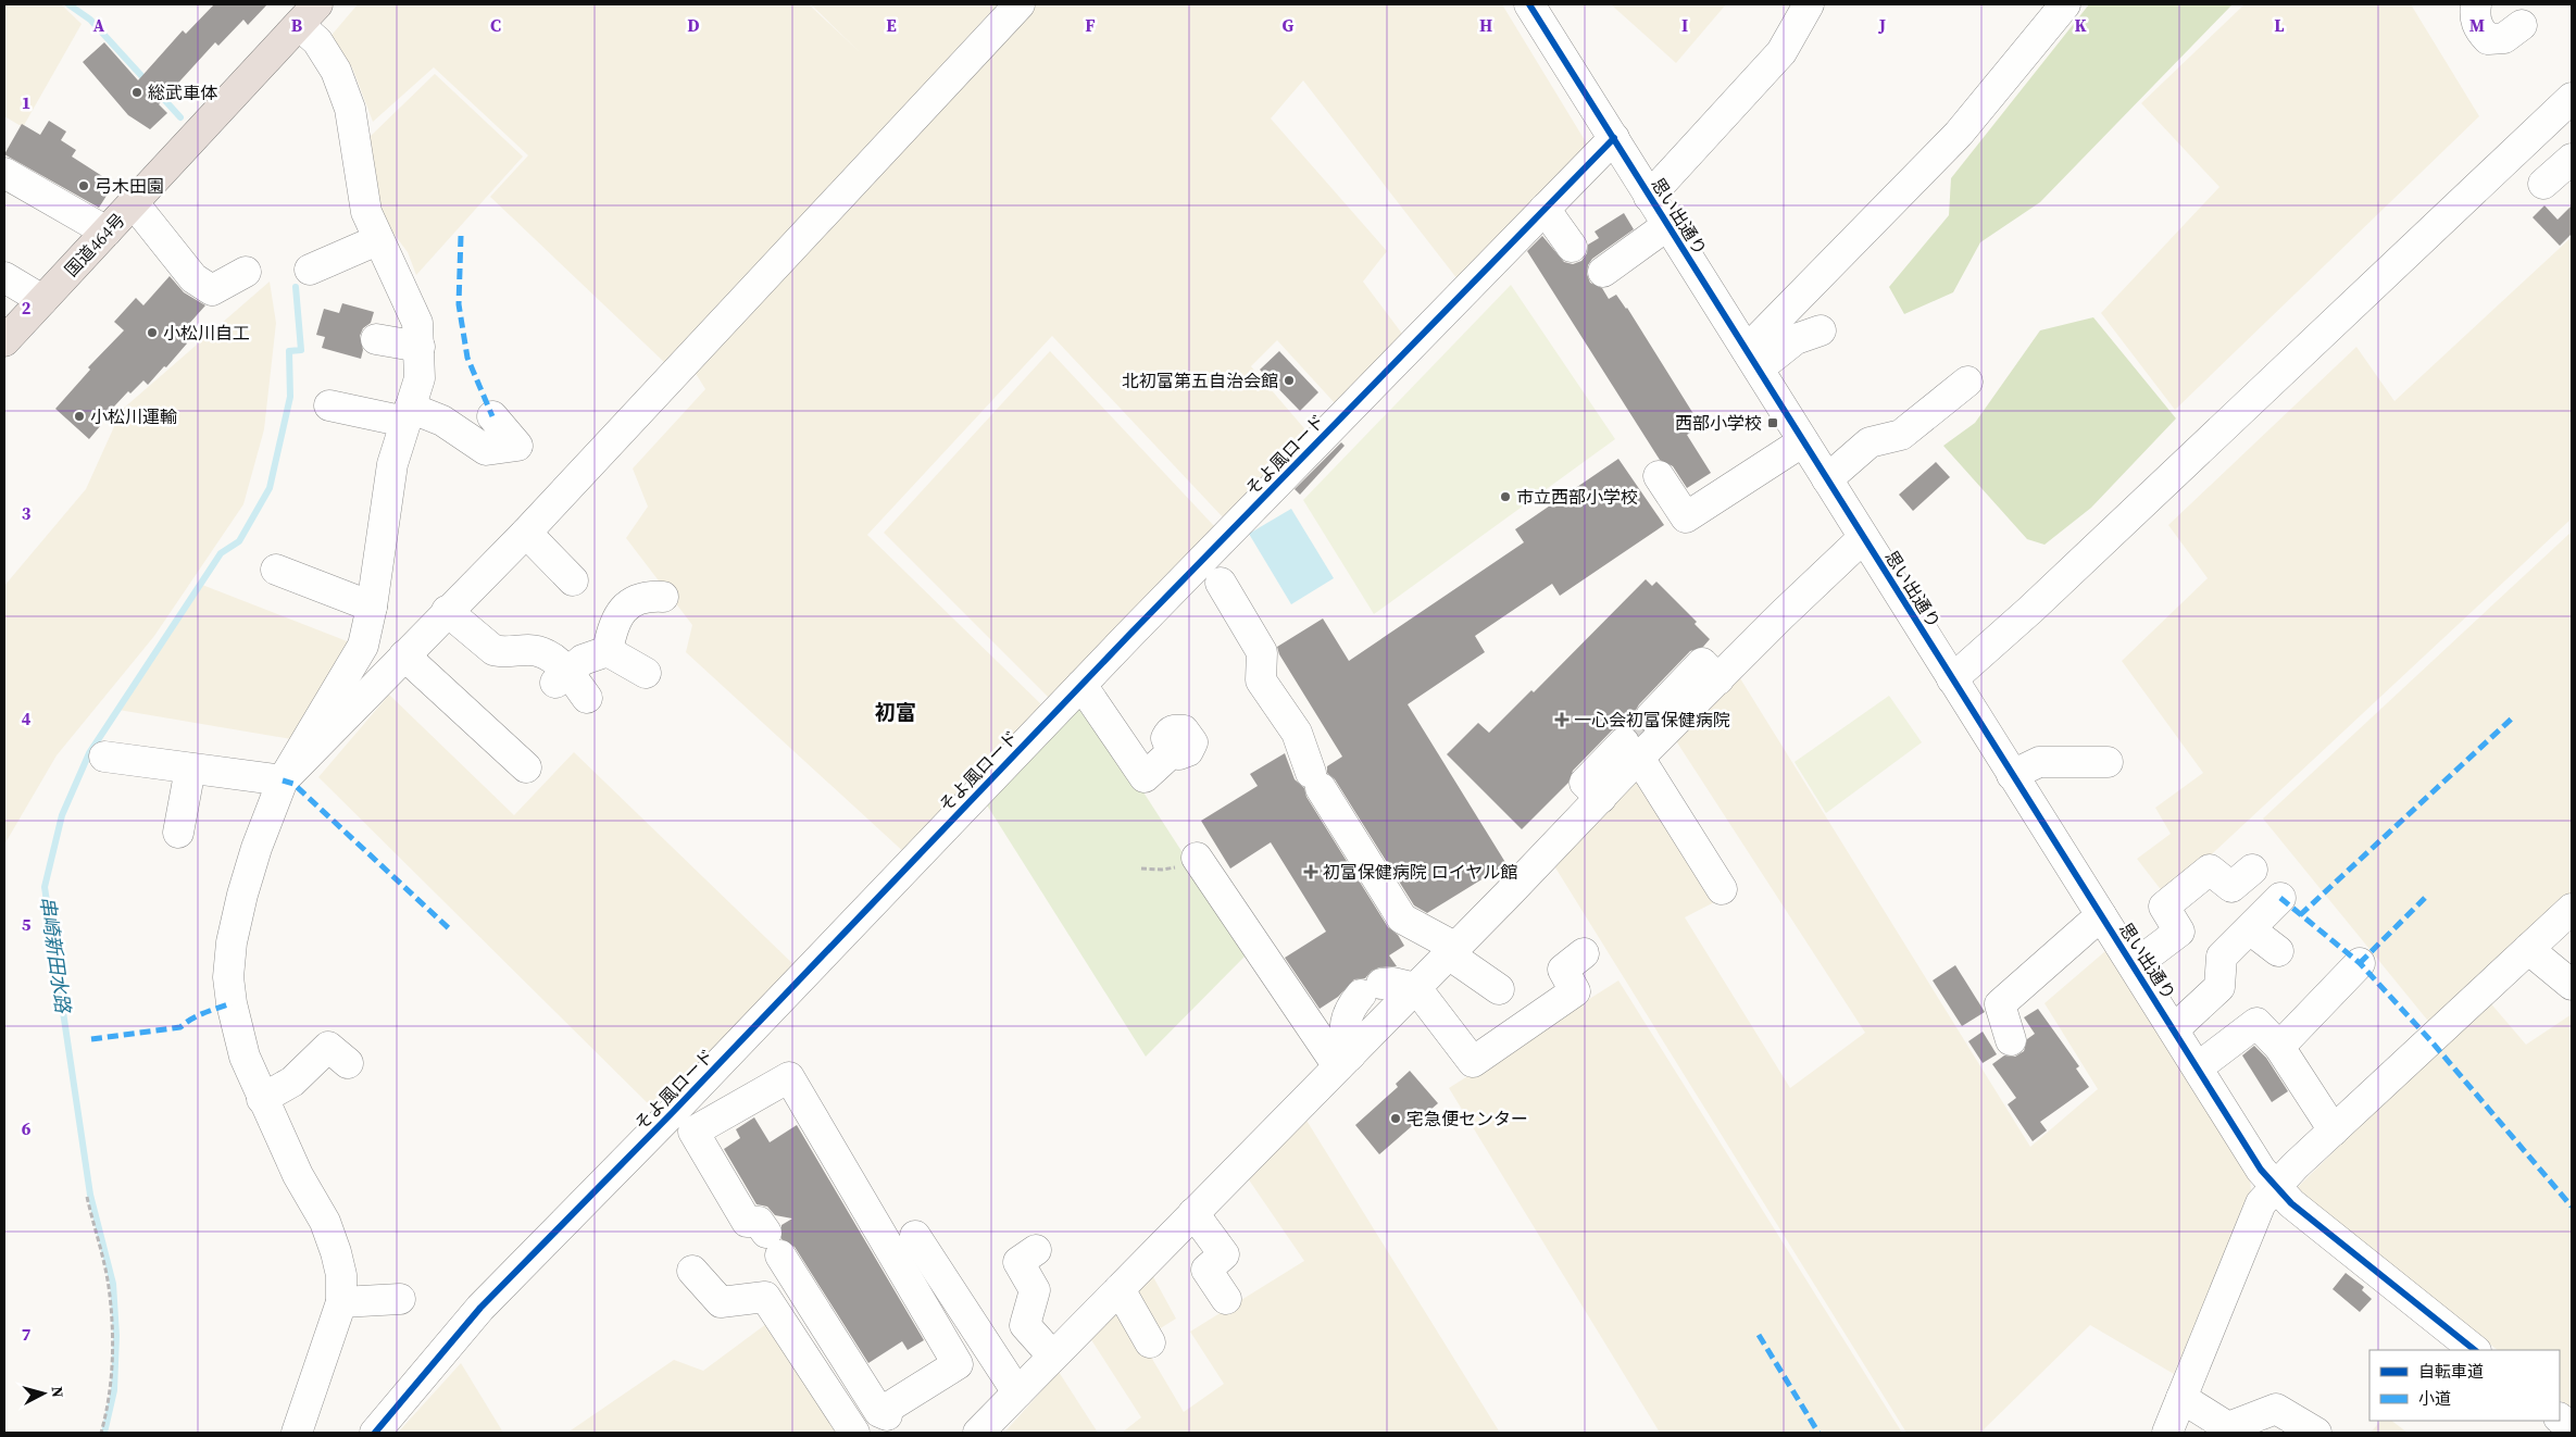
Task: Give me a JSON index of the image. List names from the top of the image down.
{
  "streets": {
    "highway": ["国道464号"],
    "street": ["思い出通り", "そよ風ロード"]
  },
  "crossings": [
    ["思い出通り", "そよ風ロード"]
  ],
  "districts": ["初富"],
  "water": ["串崎新田水路"],
  "places": {
    "other": [
      "総武車体",
      "弓木田園",
      "小松川自工",
      "北初富第五自治会館",
      "小松川運輸",
      "市立西部小学校",
      "宅急便センター"
    ],
    "transit": ["西部小学校"],
    "health": ["一心会初富保健病院", "初富保健病院 ロイヤル館"]
  },
  "legend": ["自転車道", "小道"],
  "north": "right",
  "grid": {
    "columns": [
      "A",
      "B",
      "C",
      "D",
      "E",
      "F",
      "G",
      "H",
      "I",
      "J",
      "K",
      "L",
      "M"
    ],
    "rows": [
      "1",
      "2",
      "3",
      "4",
      "5",
      "6",
      "7"
    ]
  }
}
